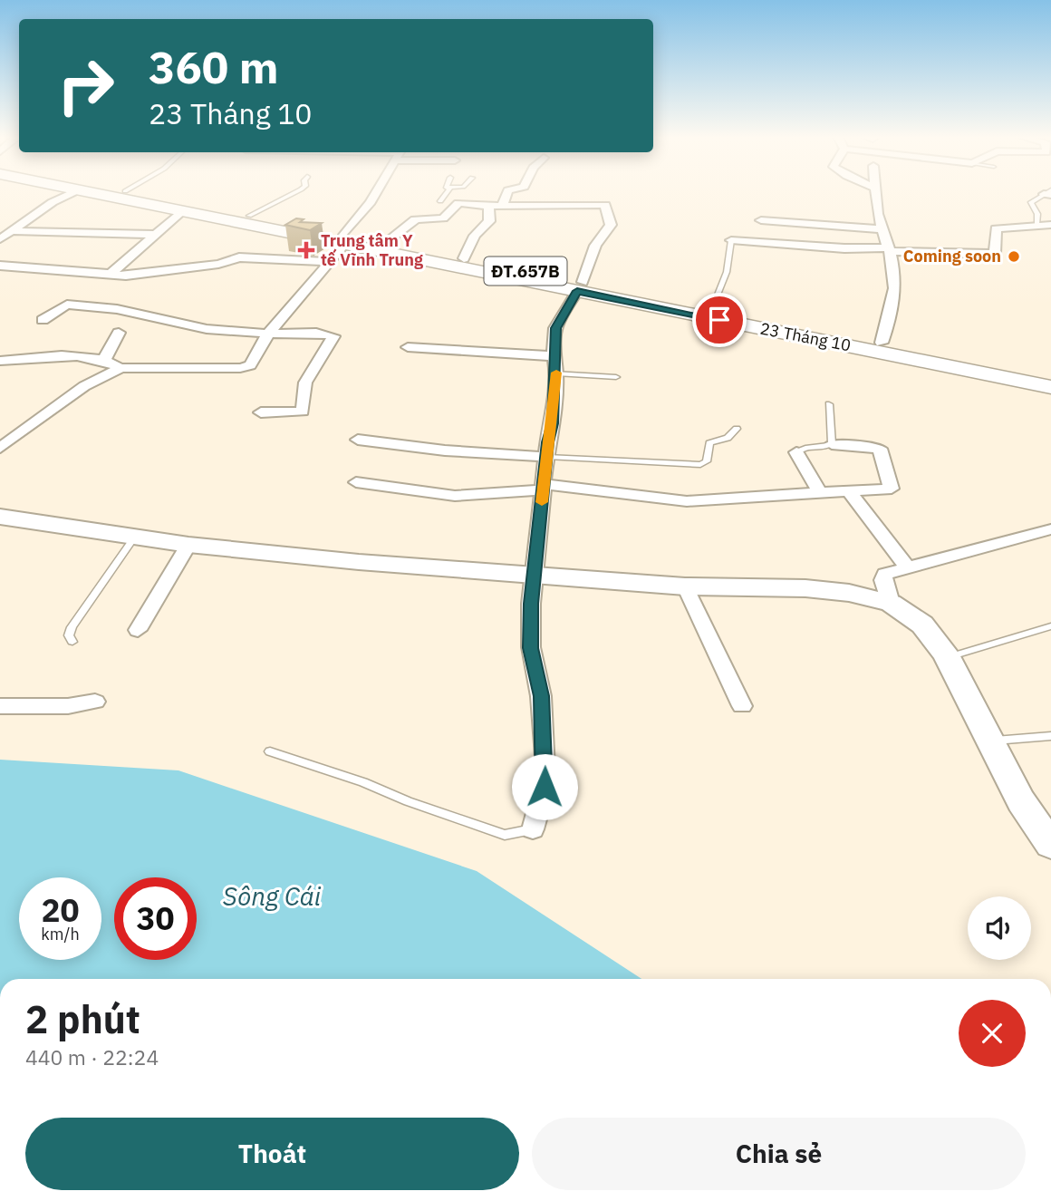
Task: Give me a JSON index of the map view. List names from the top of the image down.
{
  "streets": {
    "main road": ["ĐT.657B", "23 Tháng 10"]
  },
  "water": ["Sông Cái"],
  "places": {
    "health": ["Trung tâm Y tế Vĩnh Trung"],
    "other": ["Coming soon"]
  },
  "page": {
    "turn": ["360 m", "23 Tháng 10"],
    "speed": "20 km/h",
    "limit": "30",
    "heading": ["2 phút", "440 m · 22:24"],
    "buttons": ["Thoát", "Chia sẻ"]
  }
}
